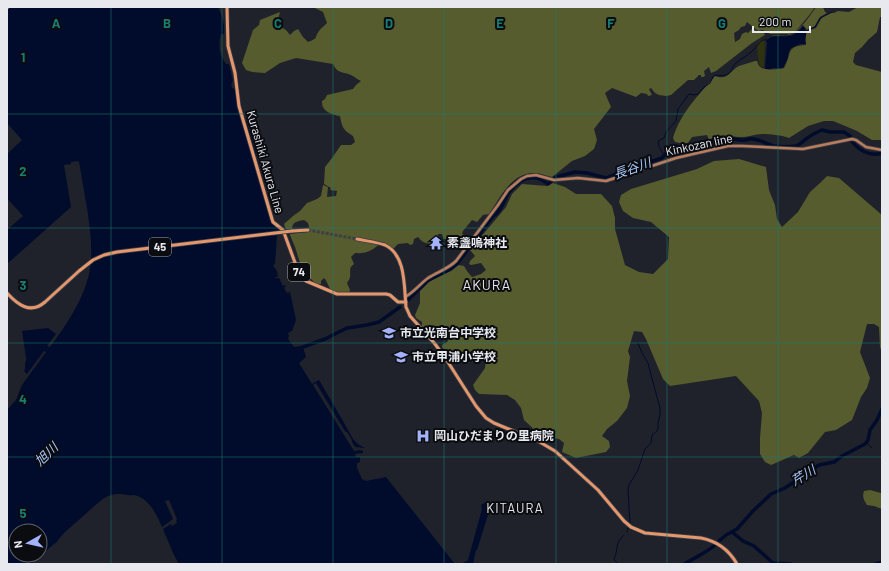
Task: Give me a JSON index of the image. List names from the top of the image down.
{
  "streets": {
    "main road": [
      "Kinkozan line",
      "Kurashiki Akura Line",
      "45",
      "74"
    ]
  },
  "districts": ["AKURA", "KITAURA"],
  "water": ["長谷川", "旭川", "芹川"],
  "places": {
    "temple": ["素盞嗚神社"],
    "school or university": ["市立光南台中学校", "市立甲浦小学校"],
    "hospital": ["岡山ひだまりの里病院"]
  },
  "scale_bar": "200 m",
  "north": "left",
  "grid": {
    "columns": [
      "A",
      "B",
      "C",
      "D",
      "E",
      "F",
      "G"
    ],
    "rows": [
      "1",
      "2",
      "3",
      "4",
      "5"
    ]
  }
}
